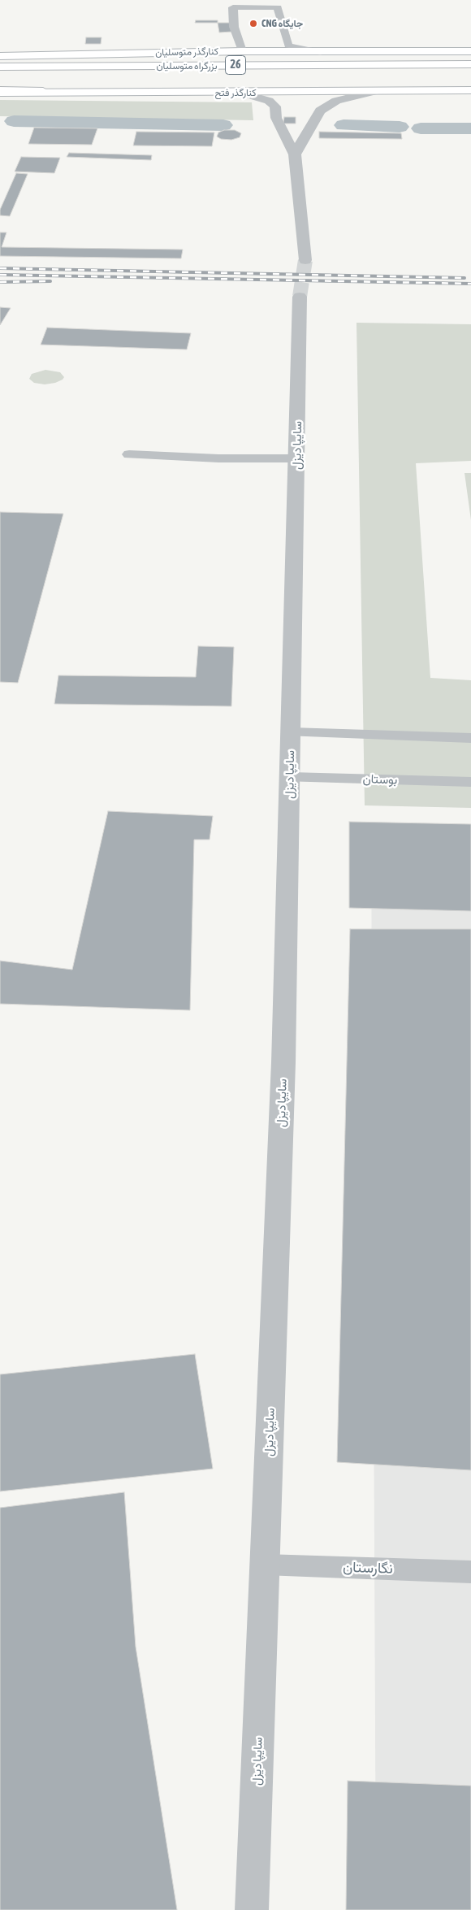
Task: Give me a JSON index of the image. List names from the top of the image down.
{
  "streets": {
    "main road": [
      "کنارگذر متوسلیان",
      "26",
      "بزرگراه متوسلیان",
      "کنارگذر فتح"
    ],
    "street": ["سایپا دیزل"],
    "lane": ["بوستان", "نگارستان"]
  },
  "crossings": [
    ["سایپا دیزل", "بوستان"],
    ["سایپا دیزل", "نگارستان"]
  ],
  "places": ["CNG جایگاه"]
}
